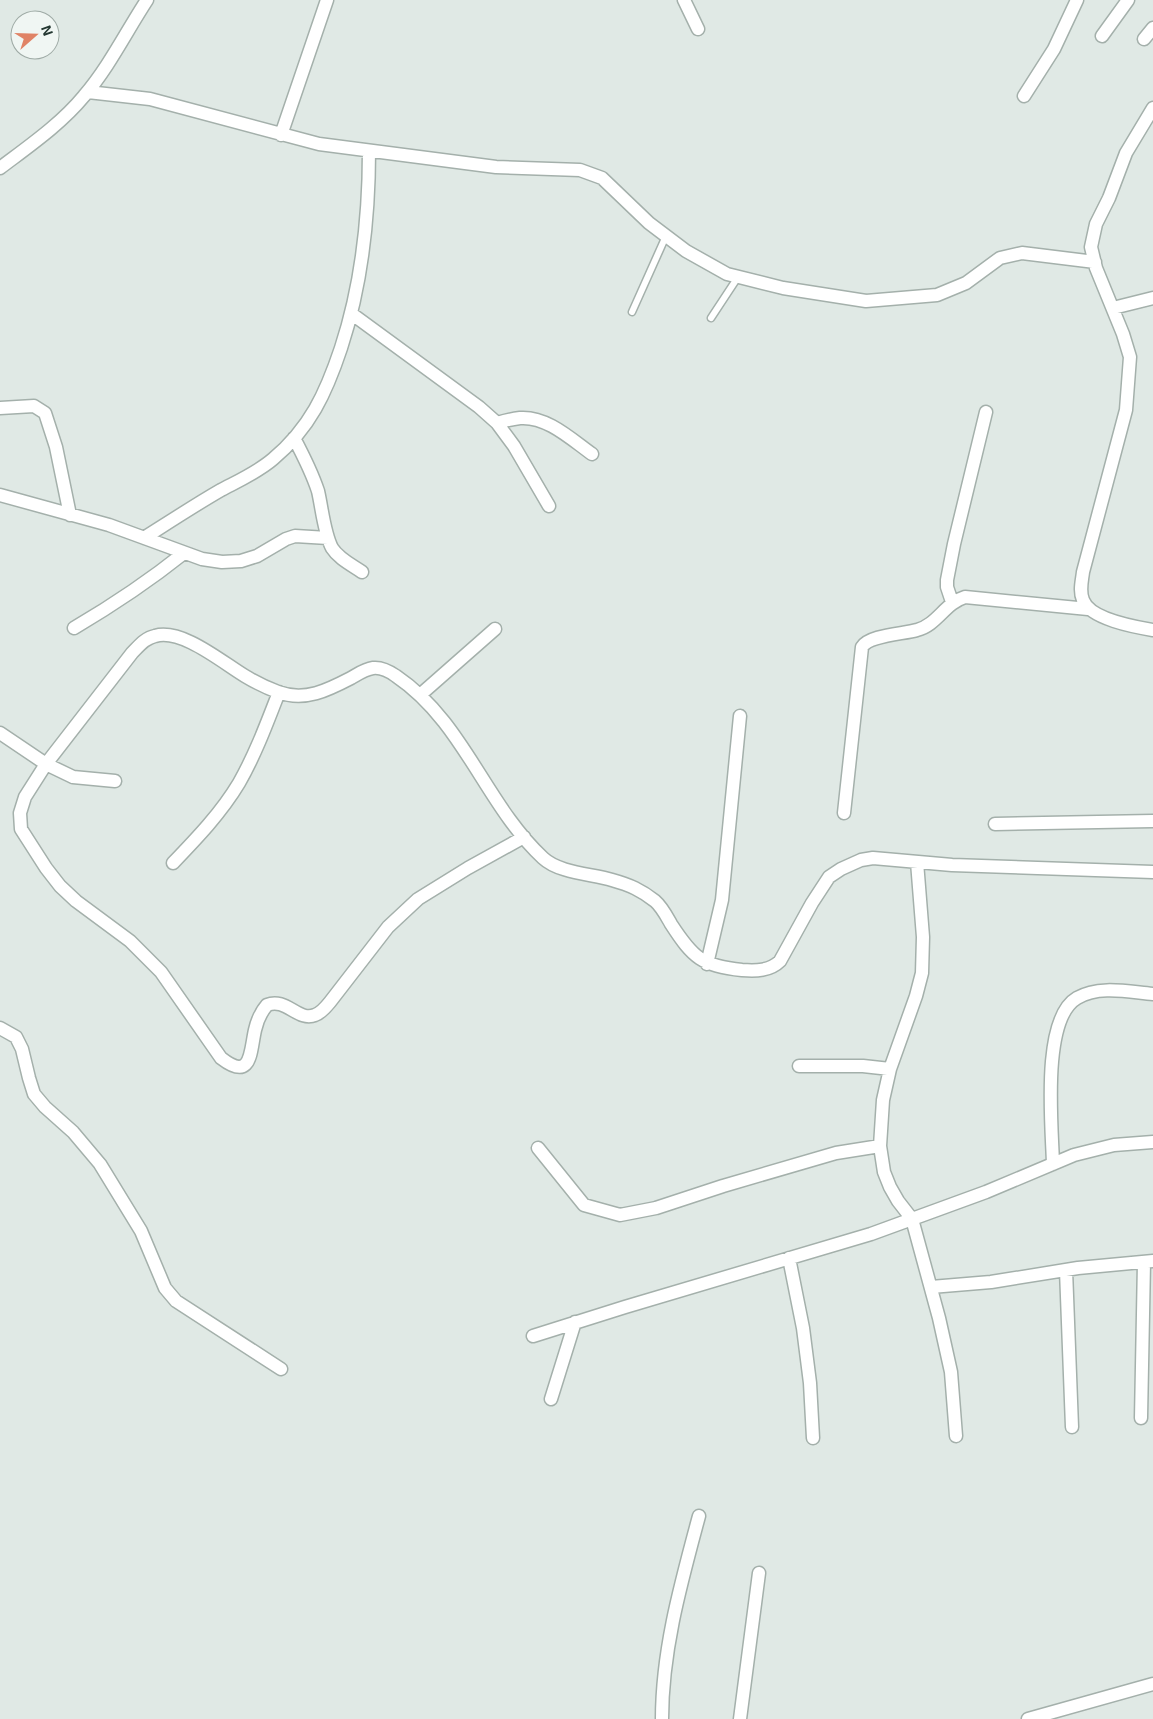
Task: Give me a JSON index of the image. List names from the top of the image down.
{
  "north": "right"
}
